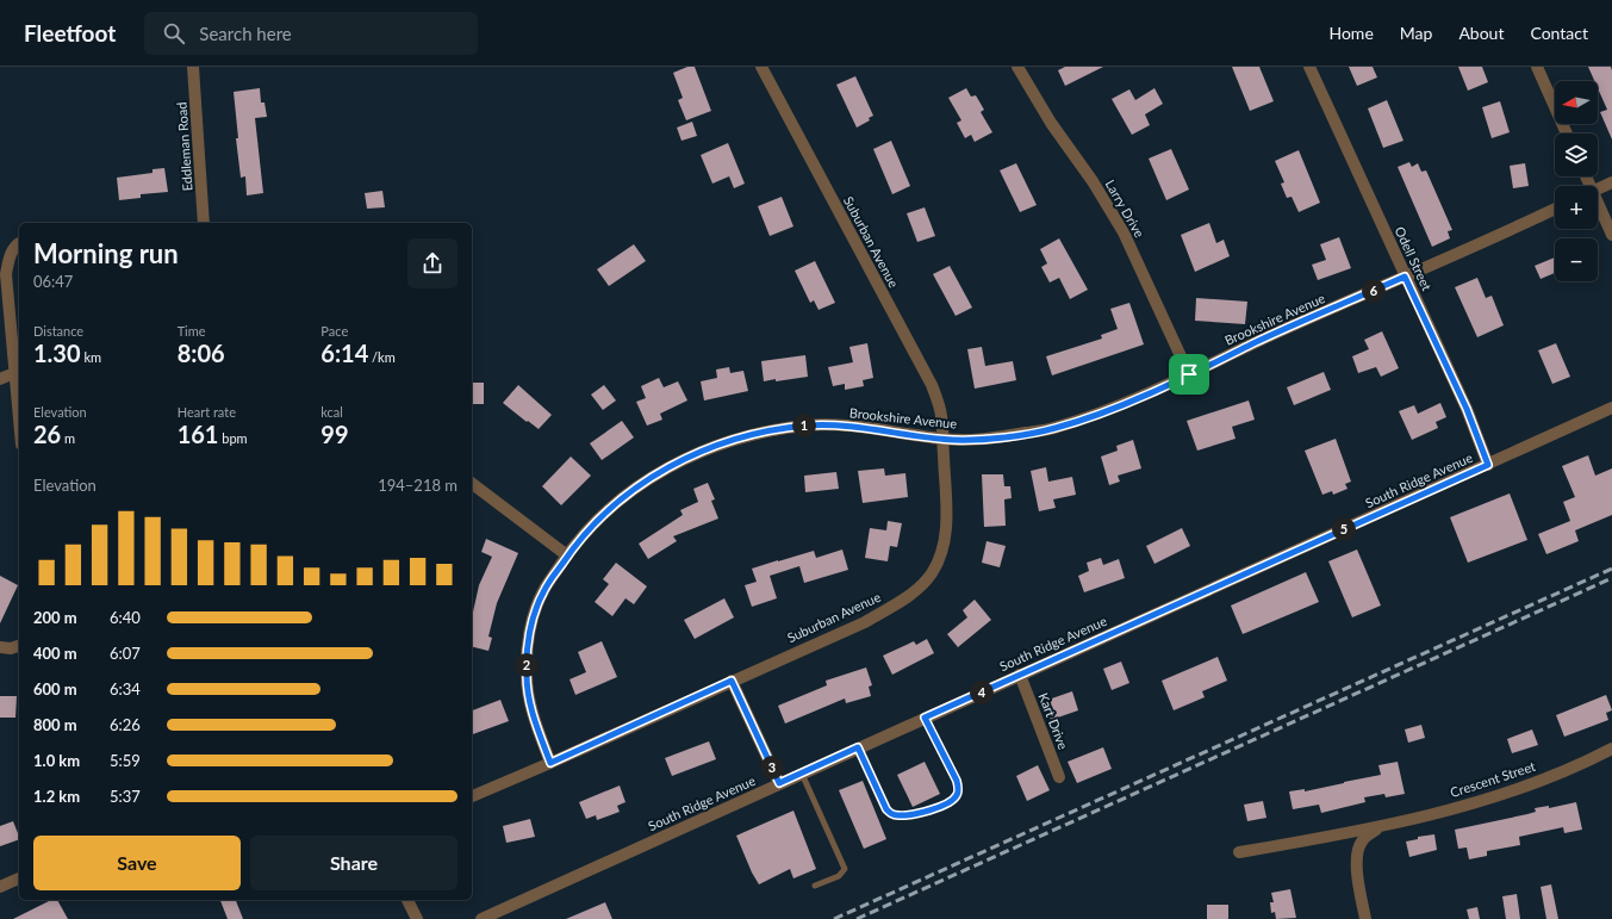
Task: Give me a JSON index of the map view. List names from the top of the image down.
{
  "streets": {
    "street": [
      "Eddleman Road",
      "Larry Drive",
      "Suburban Avenue",
      "Odell Street",
      "Brookshire Avenue",
      "South Ridge Avenue",
      "Kart Drive",
      "Crescent Street"
    ]
  },
  "crossings": [
    ["Larry Drive", "Brookshire Avenue"],
    ["Suburban Avenue", "Brookshire Avenue"],
    ["Odell Street", "Brookshire Avenue"],
    ["Odell Street", "South Ridge Avenue"],
    ["South Ridge Avenue", "Kart Drive"]
  ],
  "north": "left",
  "page": {
    "header": "Fleetfoot",
    "search": "Search here",
    "nav": [
      "Home",
      "Map",
      "About",
      "Contact"
    ],
    "map_buttons": ["+", "−"],
    "heading": ["Morning run", "06:47"],
    "pins": [
      "6",
      "1",
      "5",
      "2",
      "4",
      "3"
    ],
    "stats": [
      ["Distance", "1.30 km"],
      ["Time", "8:06"],
      ["Pace", "6:14 /km"],
      ["Elevation", "26 m"],
      ["Heart rate", "161 bpm"],
      ["kcal", "99"]
    ],
    "chart": ["Elevation", "194–218 m"],
    "list": [
      {
        "name": "200 m",
        "note": "6:40"
      },
      {
        "name": "400 m",
        "note": "6:07"
      },
      {
        "name": "600 m",
        "note": "6:34"
      },
      {
        "name": "800 m",
        "note": "6:26"
      },
      {
        "name": "1.0 km",
        "note": "5:59"
      },
      {
        "name": "1.2 km",
        "note": "5:37"
      }
    ],
    "buttons": ["Save", "Share"]
  }
}
